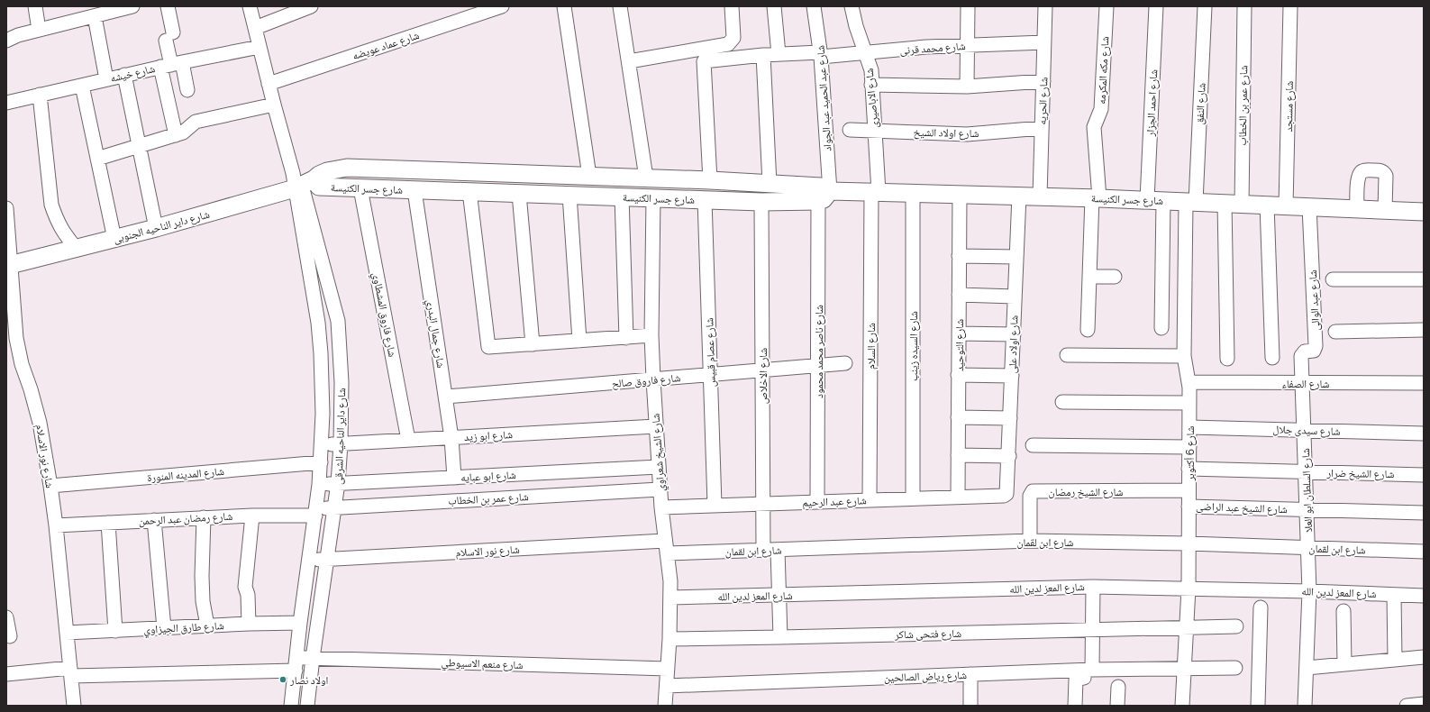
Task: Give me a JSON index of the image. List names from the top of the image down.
{
  "streets": {
    "main road": ["شارع جسر الكنيسة", "شارع داير الناحيه الجنوبى"],
    "street": [
      "شارع عماد عويضه",
      "شارع محمد قرنى",
      "شارع مكه المكرمه",
      "شارع خيشه",
      "شارع عبد الحميد عبد الجواد",
      "شارع الاباصيرى",
      "شارع الحريه",
      "شارع احمد الجزار",
      "شارع النفق",
      "شارع عمر بن الخطاب",
      "شارع مستجد",
      "شارع اولاد الشيخ",
      "شارع عبد الوالى",
      "شارع فاروق المشطاوي",
      "شارع جمال البدري",
      "شارع اولاد على",
      "شارع التوحيد",
      "شارع السلام",
      "شارع السيده زينب",
      "شارع ناصر محمد محمود",
      "شارع عصام قبيس",
      "شارع الاخلاص",
      "شارع فاروق صالح",
      "شارع الصفاء",
      "شارع سيدى جلال",
      "شارع ابو زيد",
      "شارع داير الناحيه الشرقى",
      "شارع الشيخ شعراوي",
      "شارع 6 أكتوبر",
      "شارع نور الاسلام",
      "شارع الشيخ ضرار",
      "شارع المدينه المنورة",
      "شارع ابو عبايه",
      "شارع السلطان ابو العلا",
      "شارع الشيخ رمضان",
      "شارع عبد الرحيم",
      "شارع الشيخ عبد الراضى",
      "شارع رمضان عبد الرحمن",
      "شارع ابن لقمان",
      "شارع المعز لدين الله",
      "شارع طارق الجيزاوي",
      "شارع فتحى شاكر",
      "شارع منعم الاسيوطي",
      "شارع رياض الصالحين"
    ]
  },
  "crossings": [
    ["شارع عماد عويضه", "شارع داير الناحيه الشرقى"],
    ["شارع محمد قرنى", "شارع عبد الحميد عبد الجواد"],
    ["شارع محمد قرنى", "شارع الاباصيرى"],
    ["شارع محمد قرنى", "شارع الحريه"],
    ["شارع محمد قرنى", "شارع جسر الكنيسة"],
    ["شارع مكه المكرمه", "شارع جسر الكنيسة"],
    ["شارع خيشه", "شارع داير الناحيه الشرقى"],
    ["شارع عبد الحميد عبد الجواد", "شارع جسر الكنيسة"],
    ["شارع عبد الحميد عبد الجواد", "شارع ناصر محمد محمود"],
    ["شارع الاباصيرى", "شارع اولاد الشيخ"],
    ["شارع الاباصيرى", "شارع جسر الكنيسة"],
    ["شارع الاباصيرى", "شارع السلام"],
    ["شارع الحريه", "شارع اولاد الشيخ"],
    ["شارع الحريه", "شارع جسر الكنيسة"],
    ["شارع احمد الجزار", "شارع جسر الكنيسة"],
    ["شارع النفق", "شارع جسر الكنيسة"],
    ["شارع النفق", "شارع 6 أكتوبر"],
    ["شارع عمر بن الخطاب", "شارع جسر الكنيسة"],
    ["شارع عمر بن الخطاب", "شارع داير الناحيه الشرقى"],
    ["شارع عمر بن الخطاب", "شارع الشيخ شعراوي"],
    ["شارع عمر بن الخطاب", "شارع رمضان عبد الرحمن"],
    ["شارع مستجد", "شارع جسر الكنيسة"],
    ["شارع جسر الكنيسة", "شارع داير الناحيه الجنوبى"],
    ["شارع جسر الكنيسة", "شارع عبد الوالى"],
    ["شارع جسر الكنيسة", "شارع فاروق المشطاوي"],
    ["شارع جسر الكنيسة", "شارع جمال البدري"],
    ["شارع جسر الكنيسة", "شارع اولاد على"],
    ["شارع جسر الكنيسة", "شارع التوحيد"],
    ["شارع جسر الكنيسة", "شارع السلام"],
    ["شارع جسر الكنيسة", "شارع السيده زينب"],
    ["شارع جسر الكنيسة", "شارع ناصر محمد محمود"],
    ["شارع جسر الكنيسة", "شارع عصام قبيس"],
    ["شارع جسر الكنيسة", "شارع الاخلاص"],
    ["شارع جسر الكنيسة", "شارع داير الناحيه الشرقى"],
    ["شارع جسر الكنيسة", "شارع الشيخ شعراوي"],
    ["شارع جسر الكنيسة", "شارع 6 أكتوبر"],
    ["شارع داير الناحيه الجنوبى", "شارع داير الناحيه الشرقى"],
    ["شارع داير الناحيه الجنوبى", "شارع نور الاسلام"],
    ["شارع عبد الوالى", "شارع الصفاء"],
    ["شارع عبد الوالى", "شارع السلطان ابو العلا"],
    ["شارع فاروق المشطاوي", "شارع ابو زيد"],
    ["شارع جمال البدري", "شارع فاروق صالح"],
    ["شارع جمال البدري", "شارع ابو زيد"],
    ["شارع جمال البدري", "شارع ابو عبايه"],
    ["شارع اولاد على", "شارع عبد الرحيم"],
    ["شارع التوحيد", "شارع عبد الرحيم"],
    ["شارع السلام", "شارع عبد الرحيم"],
    ["شارع السيده زينب", "شارع عبد الرحيم"],
    ["شارع ناصر محمد محمود", "شارع فاروق صالح"],
    ["شارع ناصر محمد محمود", "شارع عبد الرحيم"],
    ["شارع عصام قبيس", "شارع فاروق صالح"],
    ["شارع عصام قبيس", "شارع عبد الرحيم"],
    ["شارع الاخلاص", "شارع فاروق صالح"],
    ["شارع الاخلاص", "شارع عبد الرحيم"],
    ["شارع الاخلاص", "شارع ابن لقمان"],
    ["شارع فاروق صالح", "شارع الشيخ شعراوي"],
    ["شارع الصفاء", "شارع 6 أكتوبر"],
    ["شارع الصفاء", "شارع السلطان ابو العلا"],
    ["شارع سيدى جلال", "شارع 6 أكتوبر"],
    ["شارع سيدى جلال", "شارع السلطان ابو العلا"],
    ["شارع ابو زيد", "شارع داير الناحيه الشرقى"],
    ["شارع ابو زيد", "شارع الشيخ شعراوي"],
    ["شارع داير الناحيه الشرقى", "شارع نور الاسلام"],
    ["شارع داير الناحيه الشرقى", "شارع المدينه المنورة"],
    ["شارع داير الناحيه الشرقى", "شارع ابو عبايه"],
    ["شارع داير الناحيه الشرقى", "شارع رمضان عبد الرحمن"],
    ["شارع داير الناحيه الشرقى", "شارع طارق الجيزاوي"],
    ["شارع داير الناحيه الشرقى", "شارع منعم الاسيوطي"],
    ["شارع الشيخ شعراوي", "شارع نور الاسلام"],
    ["شارع الشيخ شعراوي", "شارع ابو عبايه"],
    ["شارع الشيخ شعراوي", "شارع عبد الرحيم"],
    ["شارع الشيخ شعراوي", "شارع ابن لقمان"],
    ["شارع الشيخ شعراوي", "شارع المعز لدين الله"],
    ["شارع الشيخ شعراوي", "شارع فتحى شاكر"],
    ["شارع الشيخ شعراوي", "شارع منعم الاسيوطي"],
    ["شارع الشيخ شعراوي", "شارع رياض الصالحين"],
    ["شارع 6 أكتوبر", "شارع الشيخ ضرار"],
    ["شارع 6 أكتوبر", "شارع الشيخ رمضان"],
    ["شارع 6 أكتوبر", "شارع الشيخ عبد الراضى"],
    ["شارع 6 أكتوبر", "شارع ابن لقمان"],
    ["شارع 6 أكتوبر", "شارع المعز لدين الله"],
    ["شارع 6 أكتوبر", "شارع فتحى شاكر"],
    ["شارع 6 أكتوبر", "شارع رياض الصالحين"],
    ["شارع نور الاسلام", "شارع المدينه المنورة"],
    ["شارع نور الاسلام", "شارع رمضان عبد الرحمن"],
    ["شارع نور الاسلام", "شارع ابن لقمان"],
    ["شارع نور الاسلام", "شارع طارق الجيزاوي"],
    ["شارع نور الاسلام", "شارع منعم الاسيوطي"],
    ["شارع الشيخ ضرار", "شارع السلطان ابو العلا"],
    ["شارع السلطان ابو العلا", "شارع الشيخ عبد الراضى"],
    ["شارع السلطان ابو العلا", "شارع ابن لقمان"],
    ["شارع السلطان ابو العلا", "شارع المعز لدين الله"],
    ["شارع الشيخ رمضان", "شارع ابن لقمان"]
  ],
  "places": ["اولاد نصار"]
}
